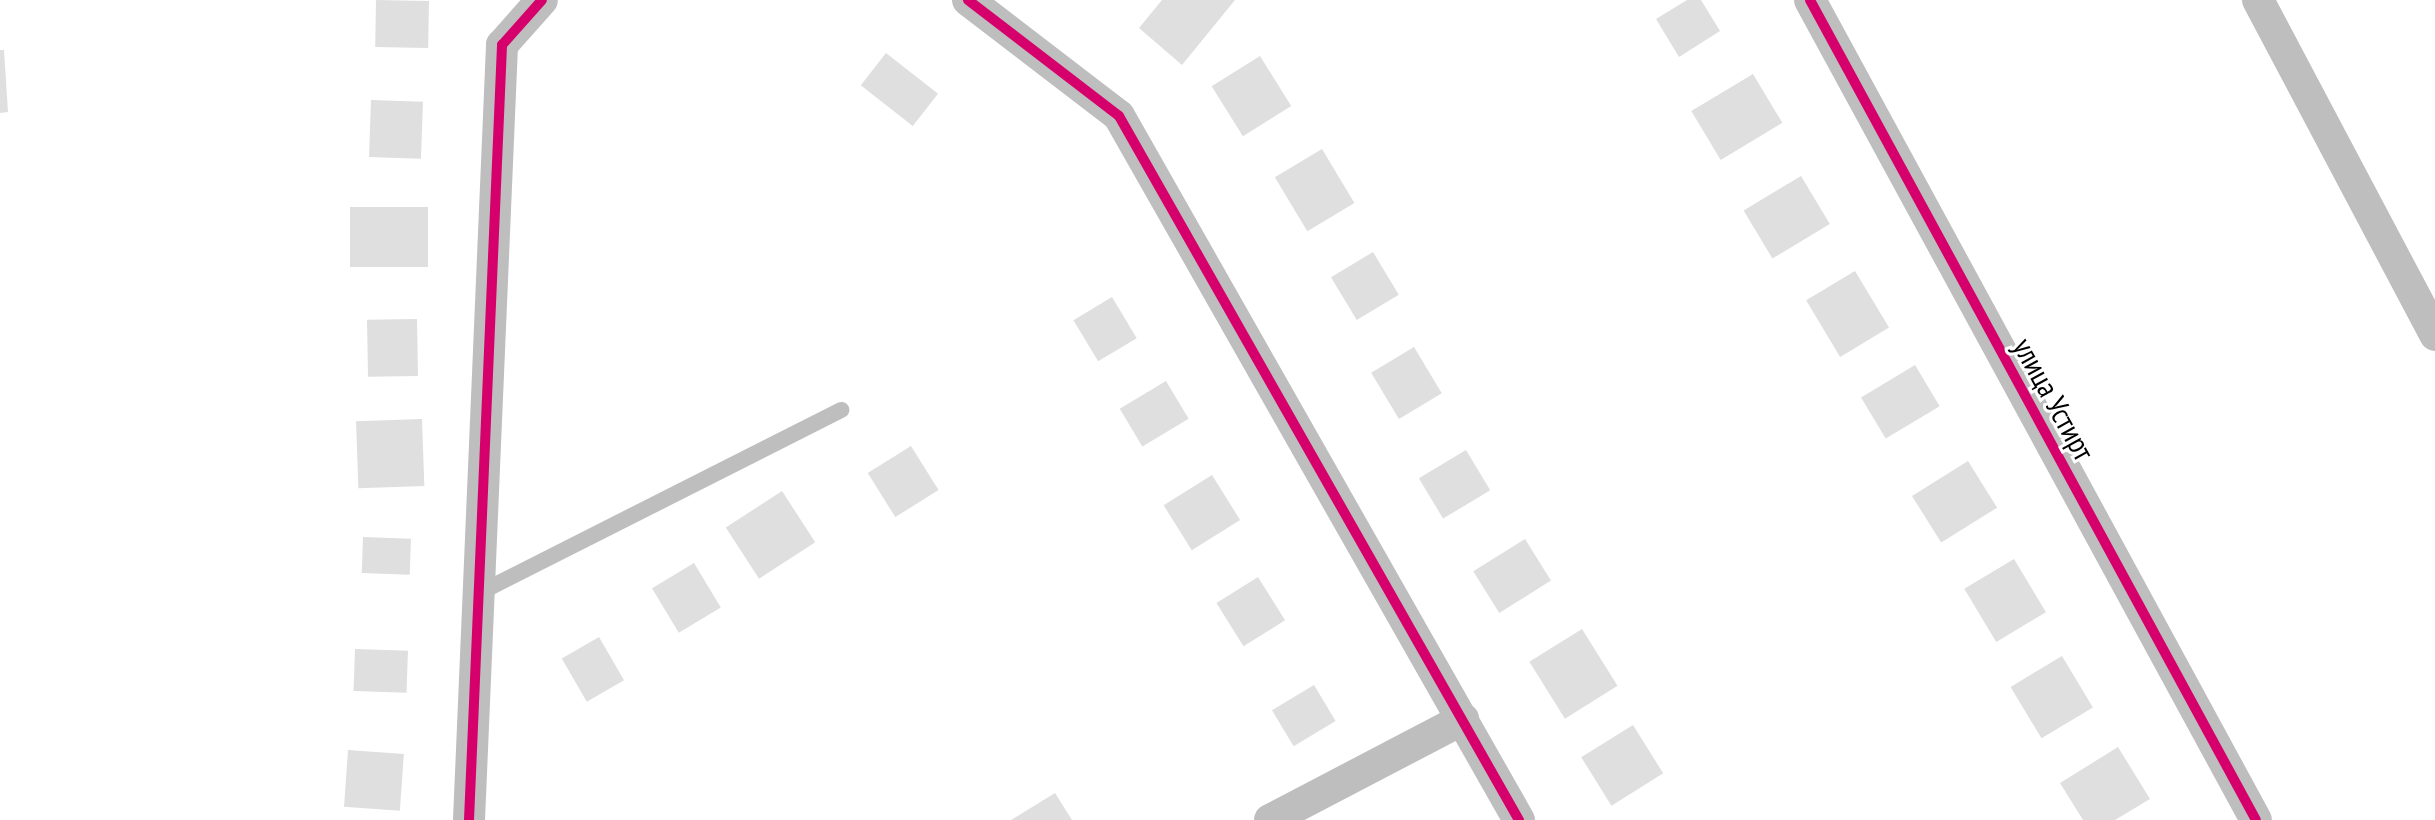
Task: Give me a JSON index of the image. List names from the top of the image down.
{
  "streets": {
    "street": ["улица Устирт"]
  }
}
